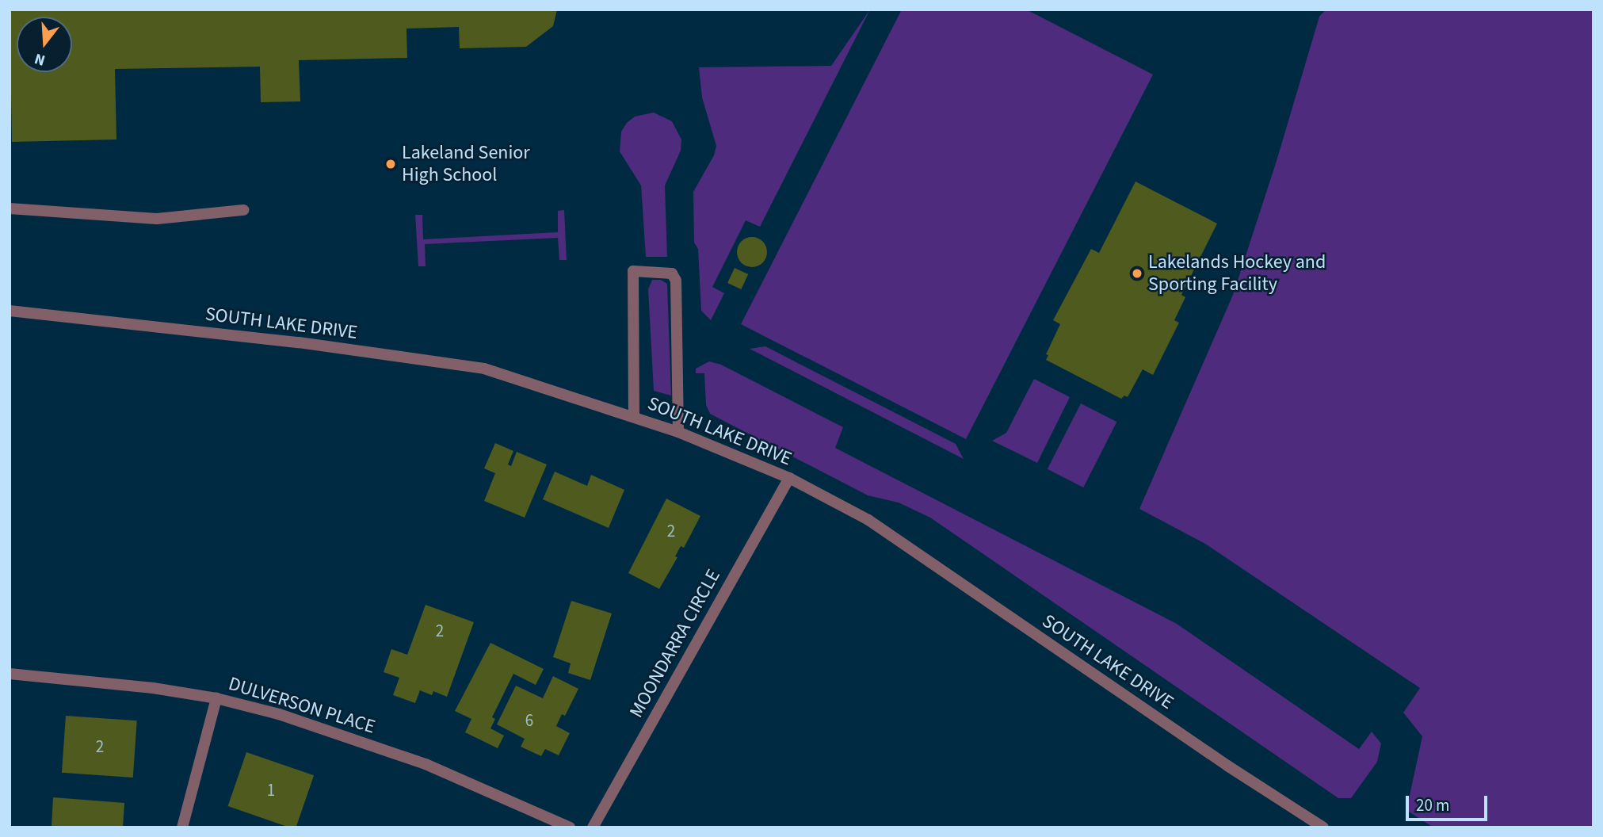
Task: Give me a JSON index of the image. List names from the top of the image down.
{
  "streets": {
    "street": ["SOUTH LAKE DRIVE", "MOONDARRA CIRCLE", "DULVERSON PLACE"]
  },
  "crossings": [
    ["SOUTH LAKE DRIVE", "MOONDARRA CIRCLE"]
  ],
  "places": ["Lakeland Senior High School", "Lakelands Hockey and Sporting Facility"],
  "house_numbers": [
    "2",
    "2",
    "6",
    "2",
    "1"
  ],
  "scale_bar": "20 m",
  "north": "bottom"
}
